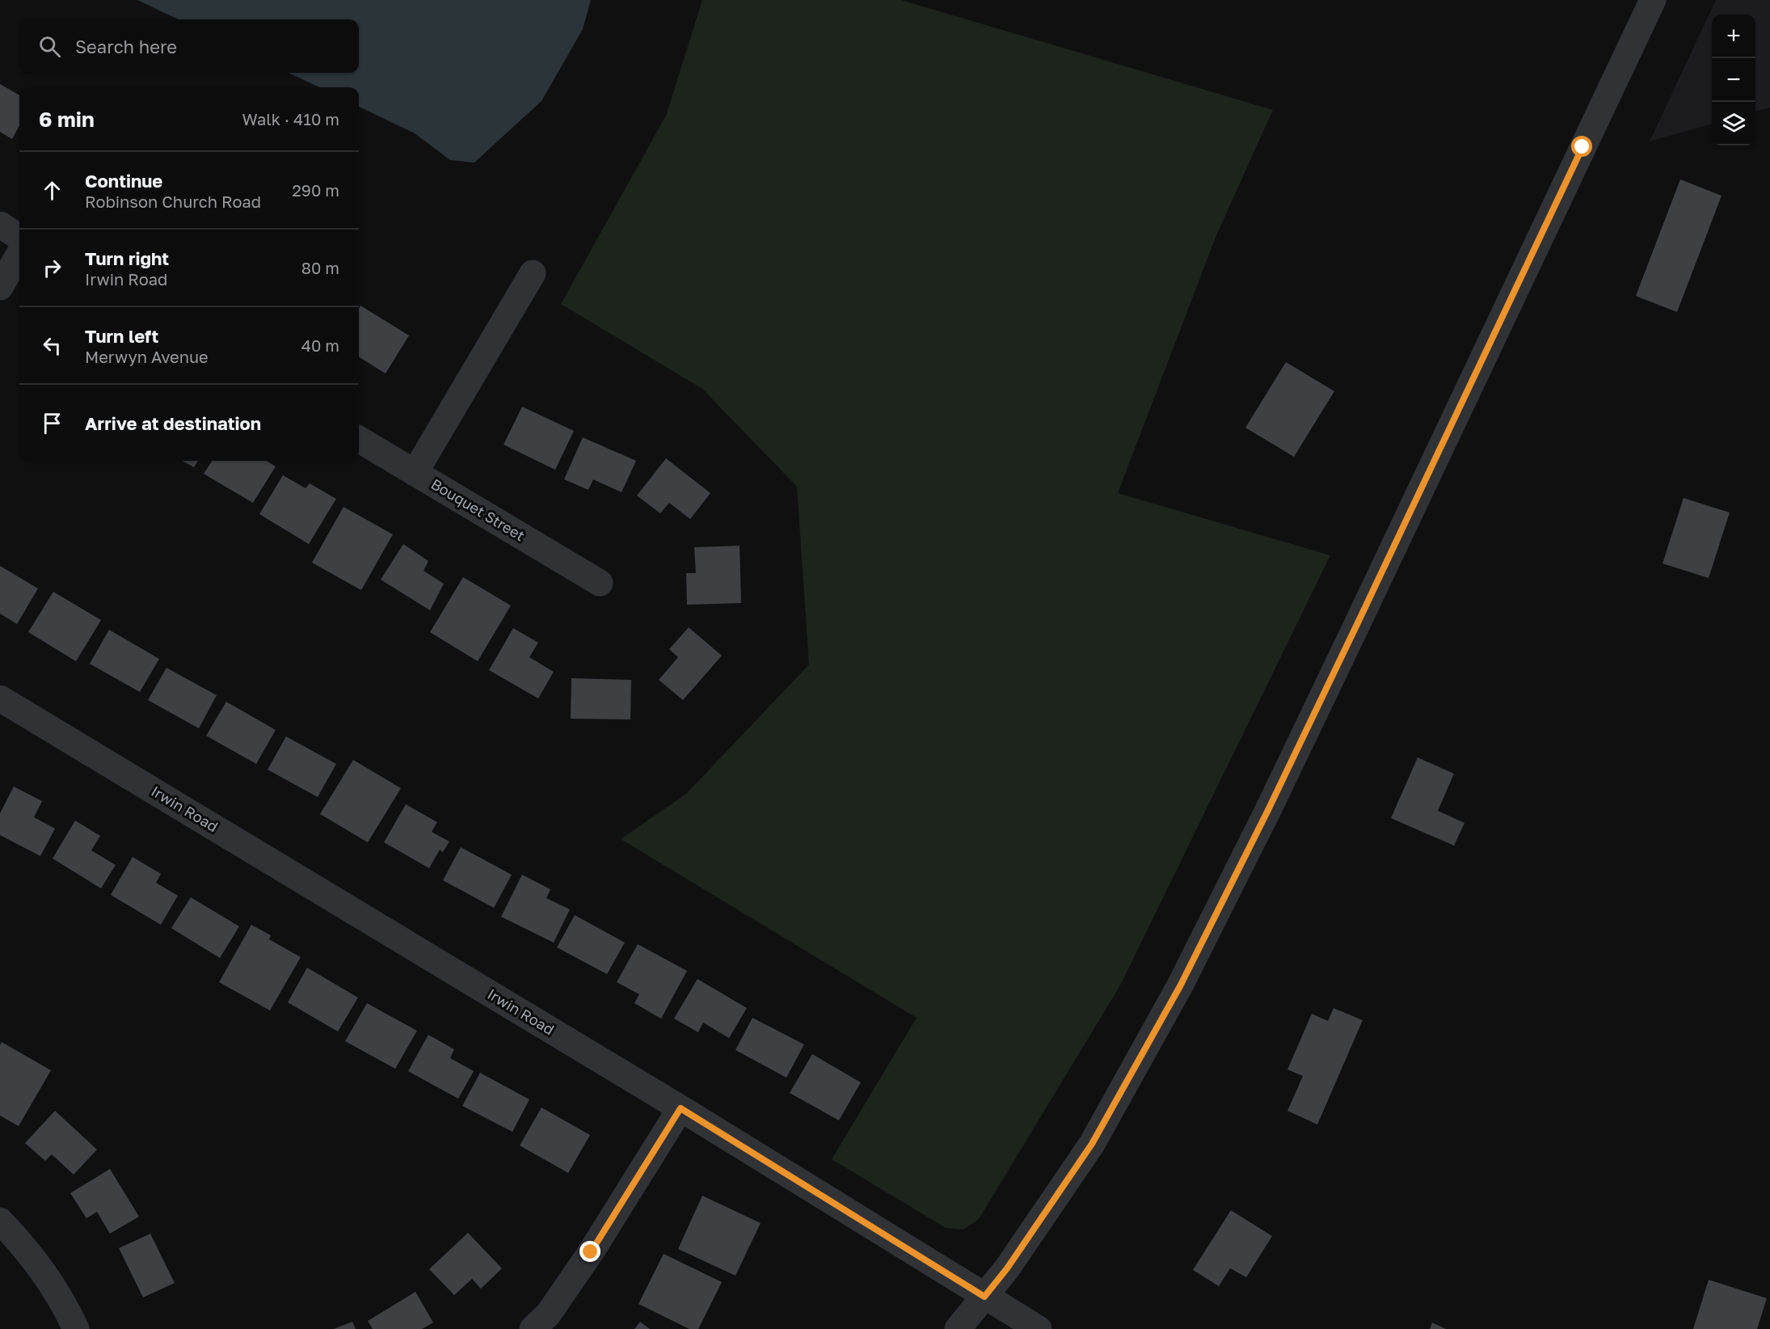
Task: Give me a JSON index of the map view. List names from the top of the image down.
{
  "streets": {
    "street": ["Bouquet Street", "Irwin Road"]
  },
  "page": {
    "map_buttons": ["+", "−"],
    "search": "Search here",
    "heading": ["6 min", "Walk · 410 m"],
    "list": [
      ["Continue", "Robinson Church Road", "290 m"],
      ["Turn right", "Irwin Road", "80 m"],
      ["Turn left", "Merwyn Avenue", "40 m"],
      "Arrive at destination"
    ]
  }
}
